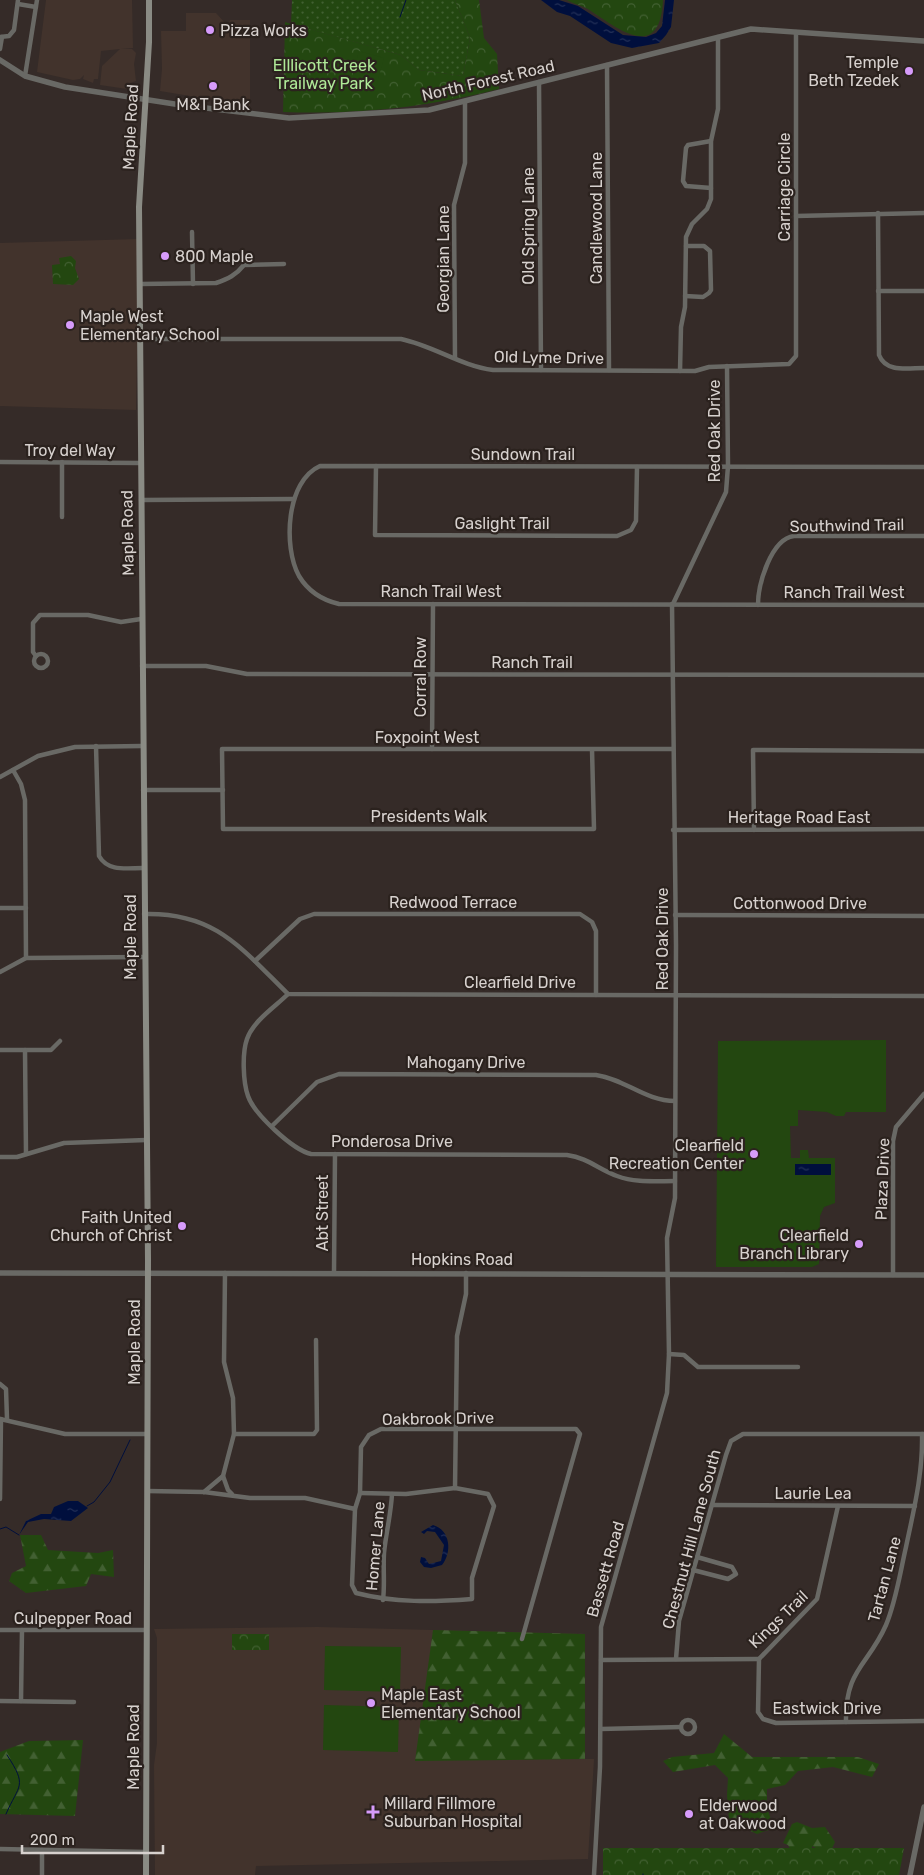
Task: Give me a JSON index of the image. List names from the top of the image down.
{
  "streets": {
    "main road": ["Maple Road"],
    "street": [
      "North Forest Road",
      "Carriage Circle",
      "Candlewood Lane",
      "Old Spring Lane",
      "Georgian Lane",
      "Old Lyme Drive",
      "Red Oak Drive",
      "Troy del Way",
      "Sundown Trail",
      "Gaslight Trail",
      "Southwind Trail",
      "Ranch Trail West",
      "Ranch Trail",
      "Corral Row",
      "Foxpoint West",
      "Presidents Walk",
      "Heritage Road East",
      "Redwood Terrace",
      "Cottonwood Drive",
      "Clearfield Drive",
      "Mahogany Drive",
      "Ponderosa Drive",
      "Plaza Drive",
      "Abt Street",
      "Hopkins Road",
      "Oakbrook Drive",
      "Laurie Lea",
      "Chestnut Hill Lane South",
      "Homer Lane",
      "Bassett Road",
      "Tartan Lane",
      "Culpepper Road",
      "Kings Trail",
      "Eastwick Drive"
    ]
  },
  "crossings": [
    ["North Forest Road", "Maple Road"],
    ["North Forest Road", "Carriage Circle"],
    ["North Forest Road", "Candlewood Lane"],
    ["North Forest Road", "Old Spring Lane"],
    ["North Forest Road", "Georgian Lane"],
    ["Maple Road", "Old Lyme Drive"],
    ["Maple Road", "Troy del Way"],
    ["Maple Road", "Ranch Trail"],
    ["Maple Road", "Hopkins Road"],
    ["Maple Road", "Culpepper Road"],
    ["Carriage Circle", "Old Lyme Drive"],
    ["Candlewood Lane", "Old Lyme Drive"],
    ["Old Spring Lane", "Old Lyme Drive"],
    ["Georgian Lane", "Old Lyme Drive"],
    ["Old Lyme Drive", "Red Oak Drive"],
    ["Red Oak Drive", "Sundown Trail"],
    ["Red Oak Drive", "Ranch Trail West"],
    ["Red Oak Drive", "Ranch Trail"],
    ["Red Oak Drive", "Foxpoint West"],
    ["Red Oak Drive", "Heritage Road East"],
    ["Red Oak Drive", "Cottonwood Drive"],
    ["Red Oak Drive", "Clearfield Drive"],
    ["Red Oak Drive", "Mahogany Drive"],
    ["Red Oak Drive", "Ponderosa Drive"],
    ["Red Oak Drive", "Hopkins Road"],
    ["Red Oak Drive", "Bassett Road"],
    ["Sundown Trail", "Gaslight Trail"],
    ["Sundown Trail", "Ranch Trail West"],
    ["Southwind Trail", "Ranch Trail West"],
    ["Ranch Trail West", "Corral Row"],
    ["Ranch Trail", "Corral Row"],
    ["Corral Row", "Foxpoint West"],
    ["Foxpoint West", "Presidents Walk"],
    ["Redwood Terrace", "Clearfield Drive"],
    ["Clearfield Drive", "Ponderosa Drive"],
    ["Mahogany Drive", "Ponderosa Drive"],
    ["Ponderosa Drive", "Abt Street"],
    ["Plaza Drive", "Hopkins Road"],
    ["Abt Street", "Hopkins Road"],
    ["Hopkins Road", "Bassett Road"],
    ["Oakbrook Drive", "Homer Lane"],
    ["Laurie Lea", "Chestnut Hill Lane South"],
    ["Laurie Lea", "Tartan Lane"],
    ["Laurie Lea", "Kings Trail"],
    ["Chestnut Hill Lane South", "Tartan Lane"],
    ["Chestnut Hill Lane South", "Kings Trail"],
    ["Bassett Road", "Kings Trail"],
    ["Tartan Lane", "Eastwick Drive"],
    ["Kings Trail", "Eastwick Drive"]
  ],
  "parks": ["Elllicott Creek Trailway Park"],
  "places": {
    "other": [
      "Pizza Works",
      "Temple Beth Tzedek",
      "M&T Bank",
      "800 Maple",
      "Maple West Elementary School",
      "Clearfield Recreation Center",
      "Faith United Church of Christ",
      "Clearfield Branch Library",
      "Maple East Elementary School",
      "Elderwood at Oakwood"
    ],
    "health": ["Millard Fillmore Suburban Hospital"]
  },
  "scale_bar": "200 m"
}
